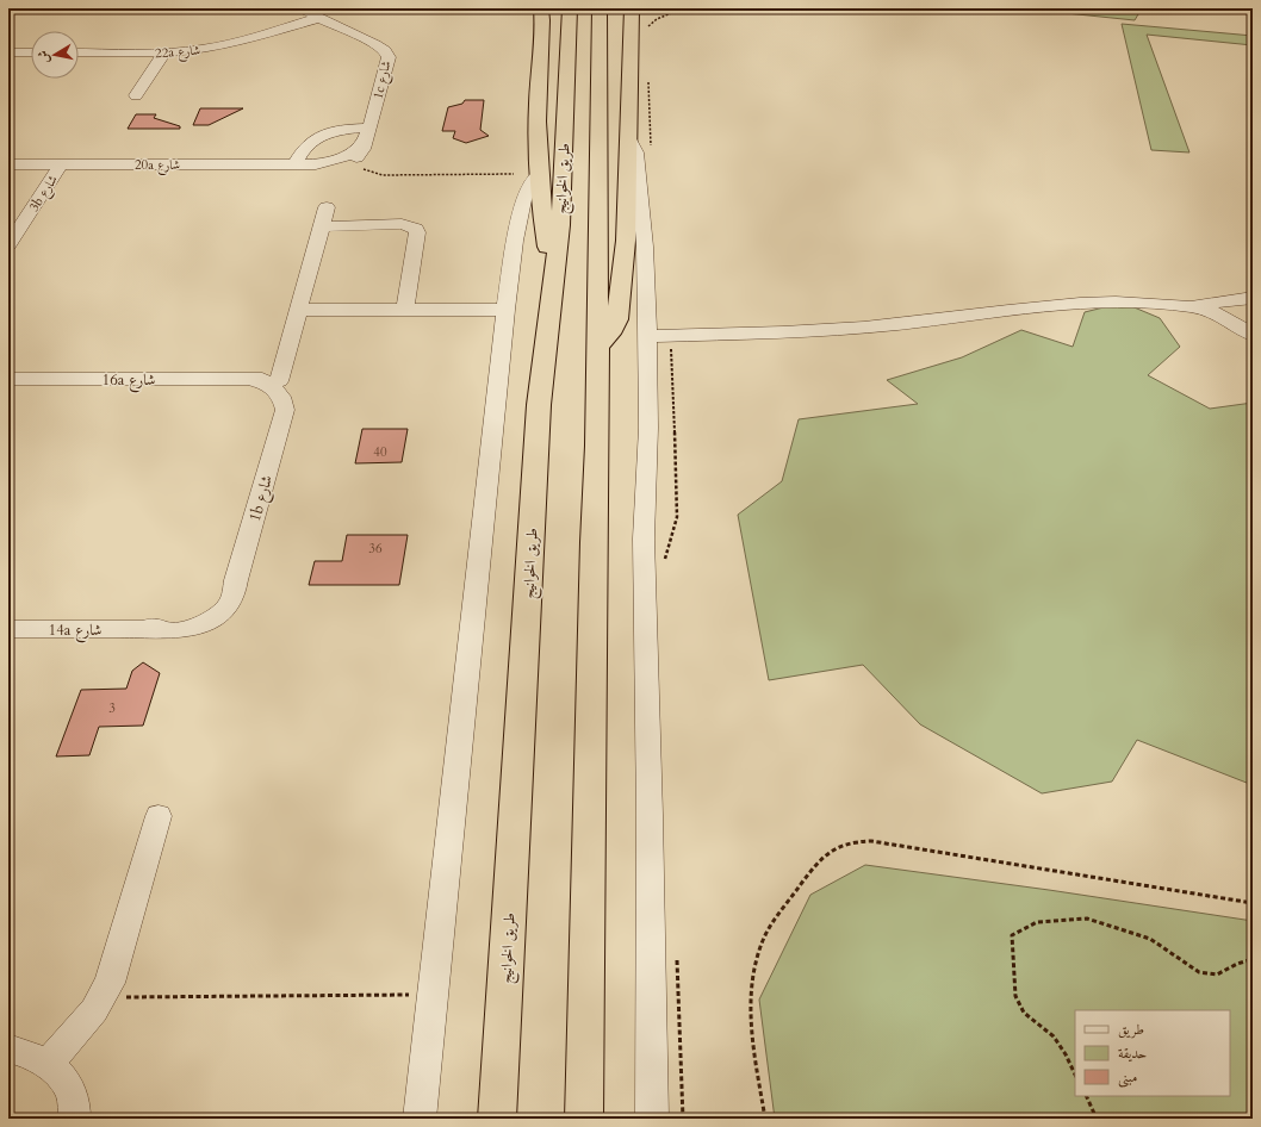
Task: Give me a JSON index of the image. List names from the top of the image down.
{
  "streets": {
    "highway": ["طريق الخوانيج"],
    "street": [
      "22a شارع",
      "1c شارع",
      "20a شارع",
      "3b شارع",
      "16a شارع",
      "1b شارع",
      "14a شارع"
    ]
  },
  "crossings": [
    ["22a شارع", "1c شارع"],
    ["1c شارع", "20a شارع"],
    ["20a شارع", "3b شارع"],
    ["16a شارع", "1b شارع"],
    ["1b شارع", "14a شارع"]
  ],
  "house_numbers": ["40", "36", "3"],
  "legend": ["طريق", "حديقة", "مبنى"],
  "north": "left"
}
